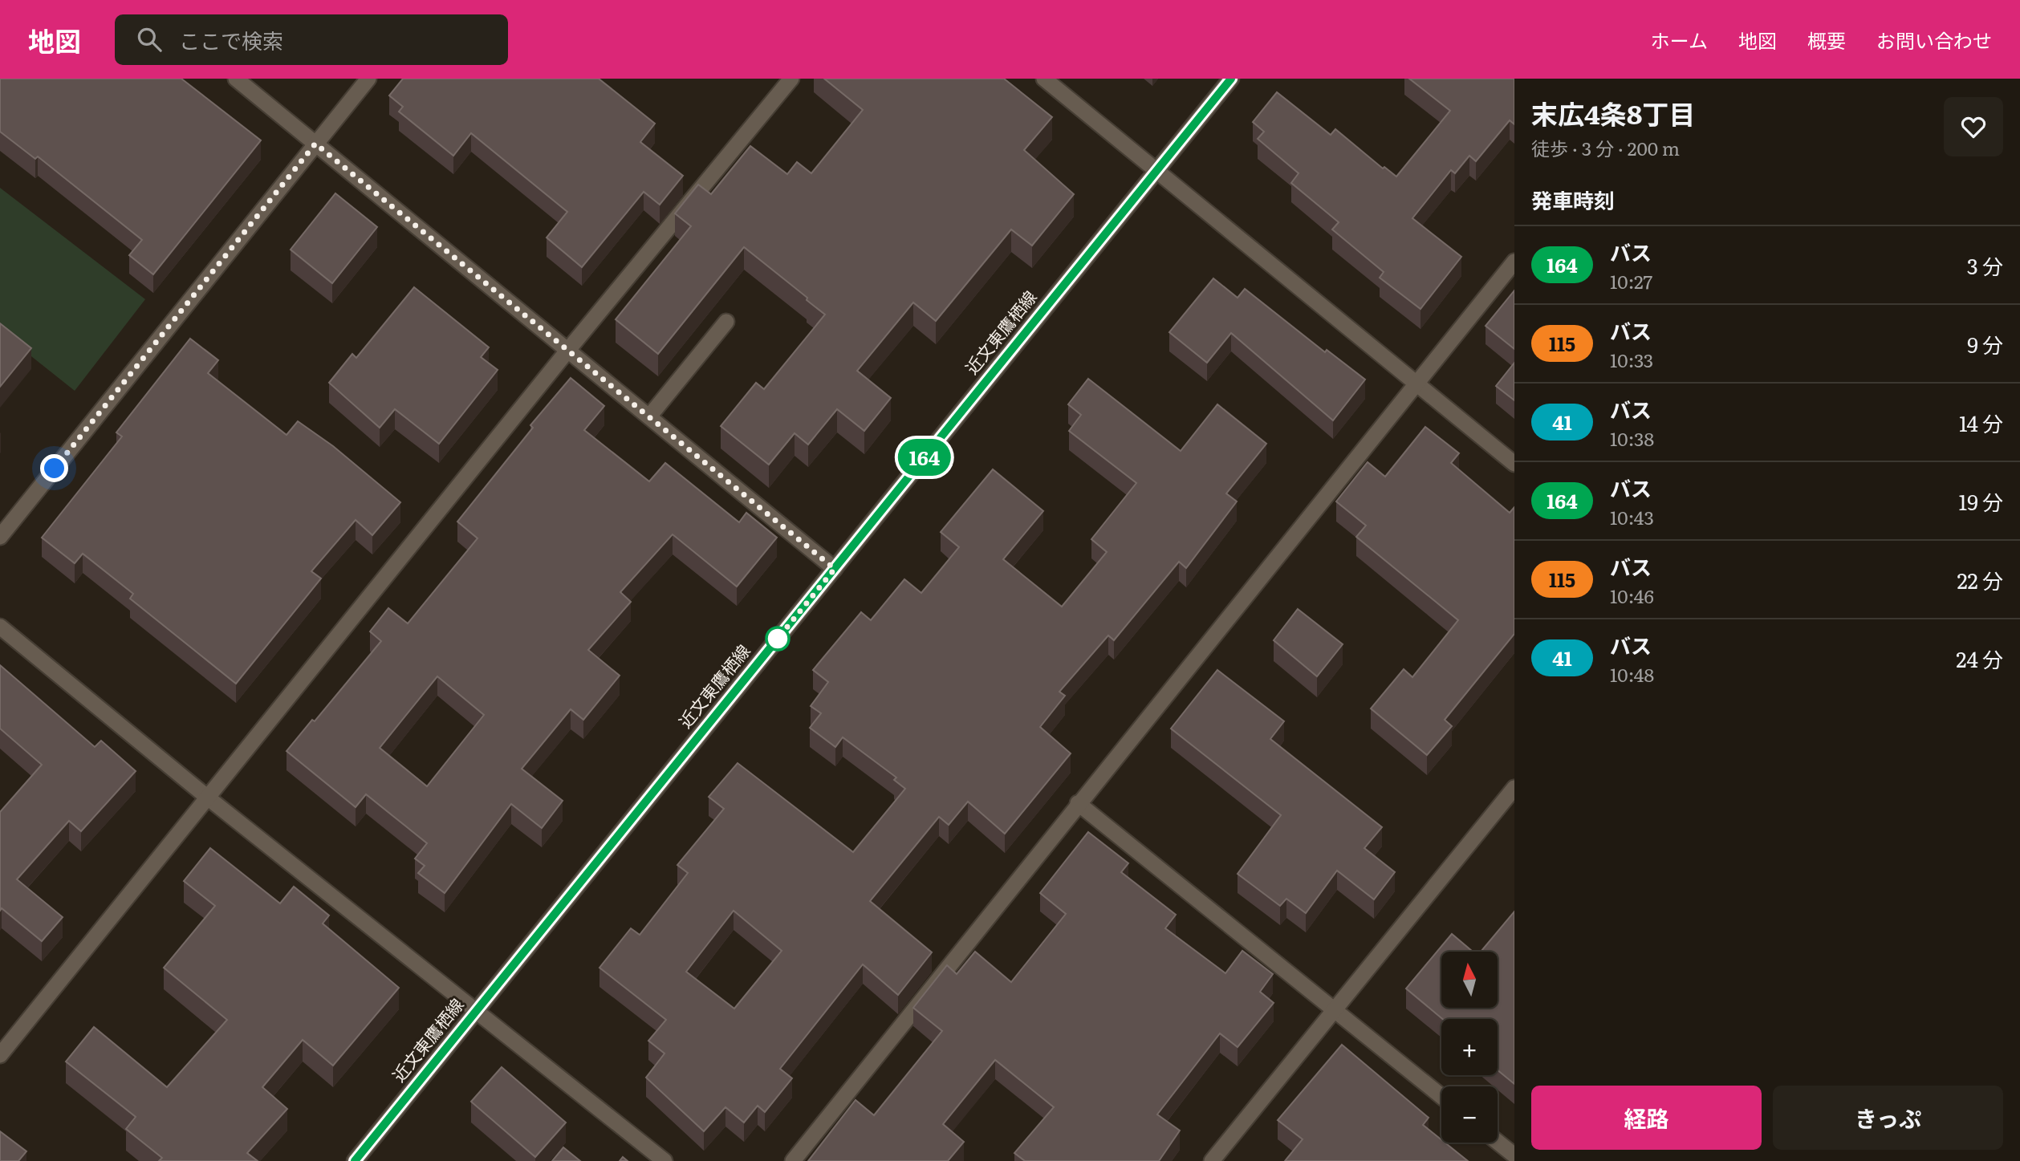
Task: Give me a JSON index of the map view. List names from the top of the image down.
{
  "streets": {
    "street": ["近文東鷹栖線"]
  },
  "lines": ["bus line 164"],
  "north": "top",
  "page": {
    "header": "地図",
    "search": "ここで検索",
    "nav": [
      "ホーム",
      "地図",
      "概要",
      "お問い合わせ"
    ],
    "on_map": "164",
    "heading": [
      ["末広4条8丁目", "徒歩 · 3 分 · 200 m"],
      "発車時刻"
    ],
    "list": [
      {
        "mark": "164",
        "name": "バス",
        "note": "10:27",
        "value": "3 分"
      },
      {
        "mark": "115",
        "name": "バス",
        "note": "10:33",
        "value": "9 分"
      },
      {
        "mark": "41",
        "name": "バス",
        "note": "10:38",
        "value": "14 分"
      },
      {
        "mark": "164",
        "name": "バス",
        "note": "10:43",
        "value": "19 分"
      },
      {
        "mark": "115",
        "name": "バス",
        "note": "10:46",
        "value": "22 分"
      },
      {
        "mark": "41",
        "name": "バス",
        "note": "10:48",
        "value": "24 分"
      }
    ],
    "map_buttons": ["+", "−"],
    "buttons": ["経路", "きっぷ"]
  }
}
